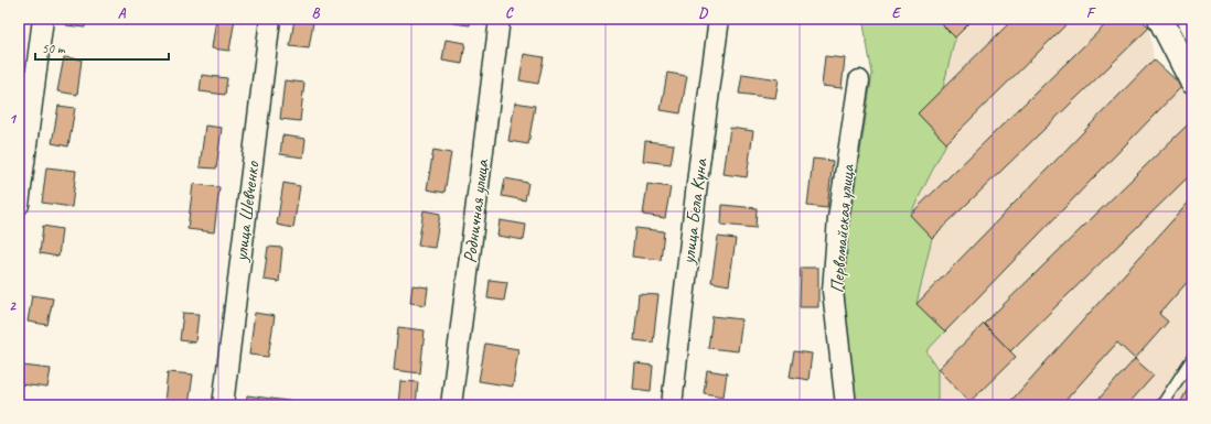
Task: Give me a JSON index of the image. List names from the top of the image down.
{
  "streets": {
    "street": [
      "улица Шевченко",
      "Родничная улица",
      "улица Бела Куна",
      "Первомайская улица"
    ]
  },
  "scale_bar": "50 m",
  "grid": {
    "columns": [
      "A",
      "B",
      "C",
      "D",
      "E",
      "F"
    ],
    "rows": ["1", "2"]
  }
}
